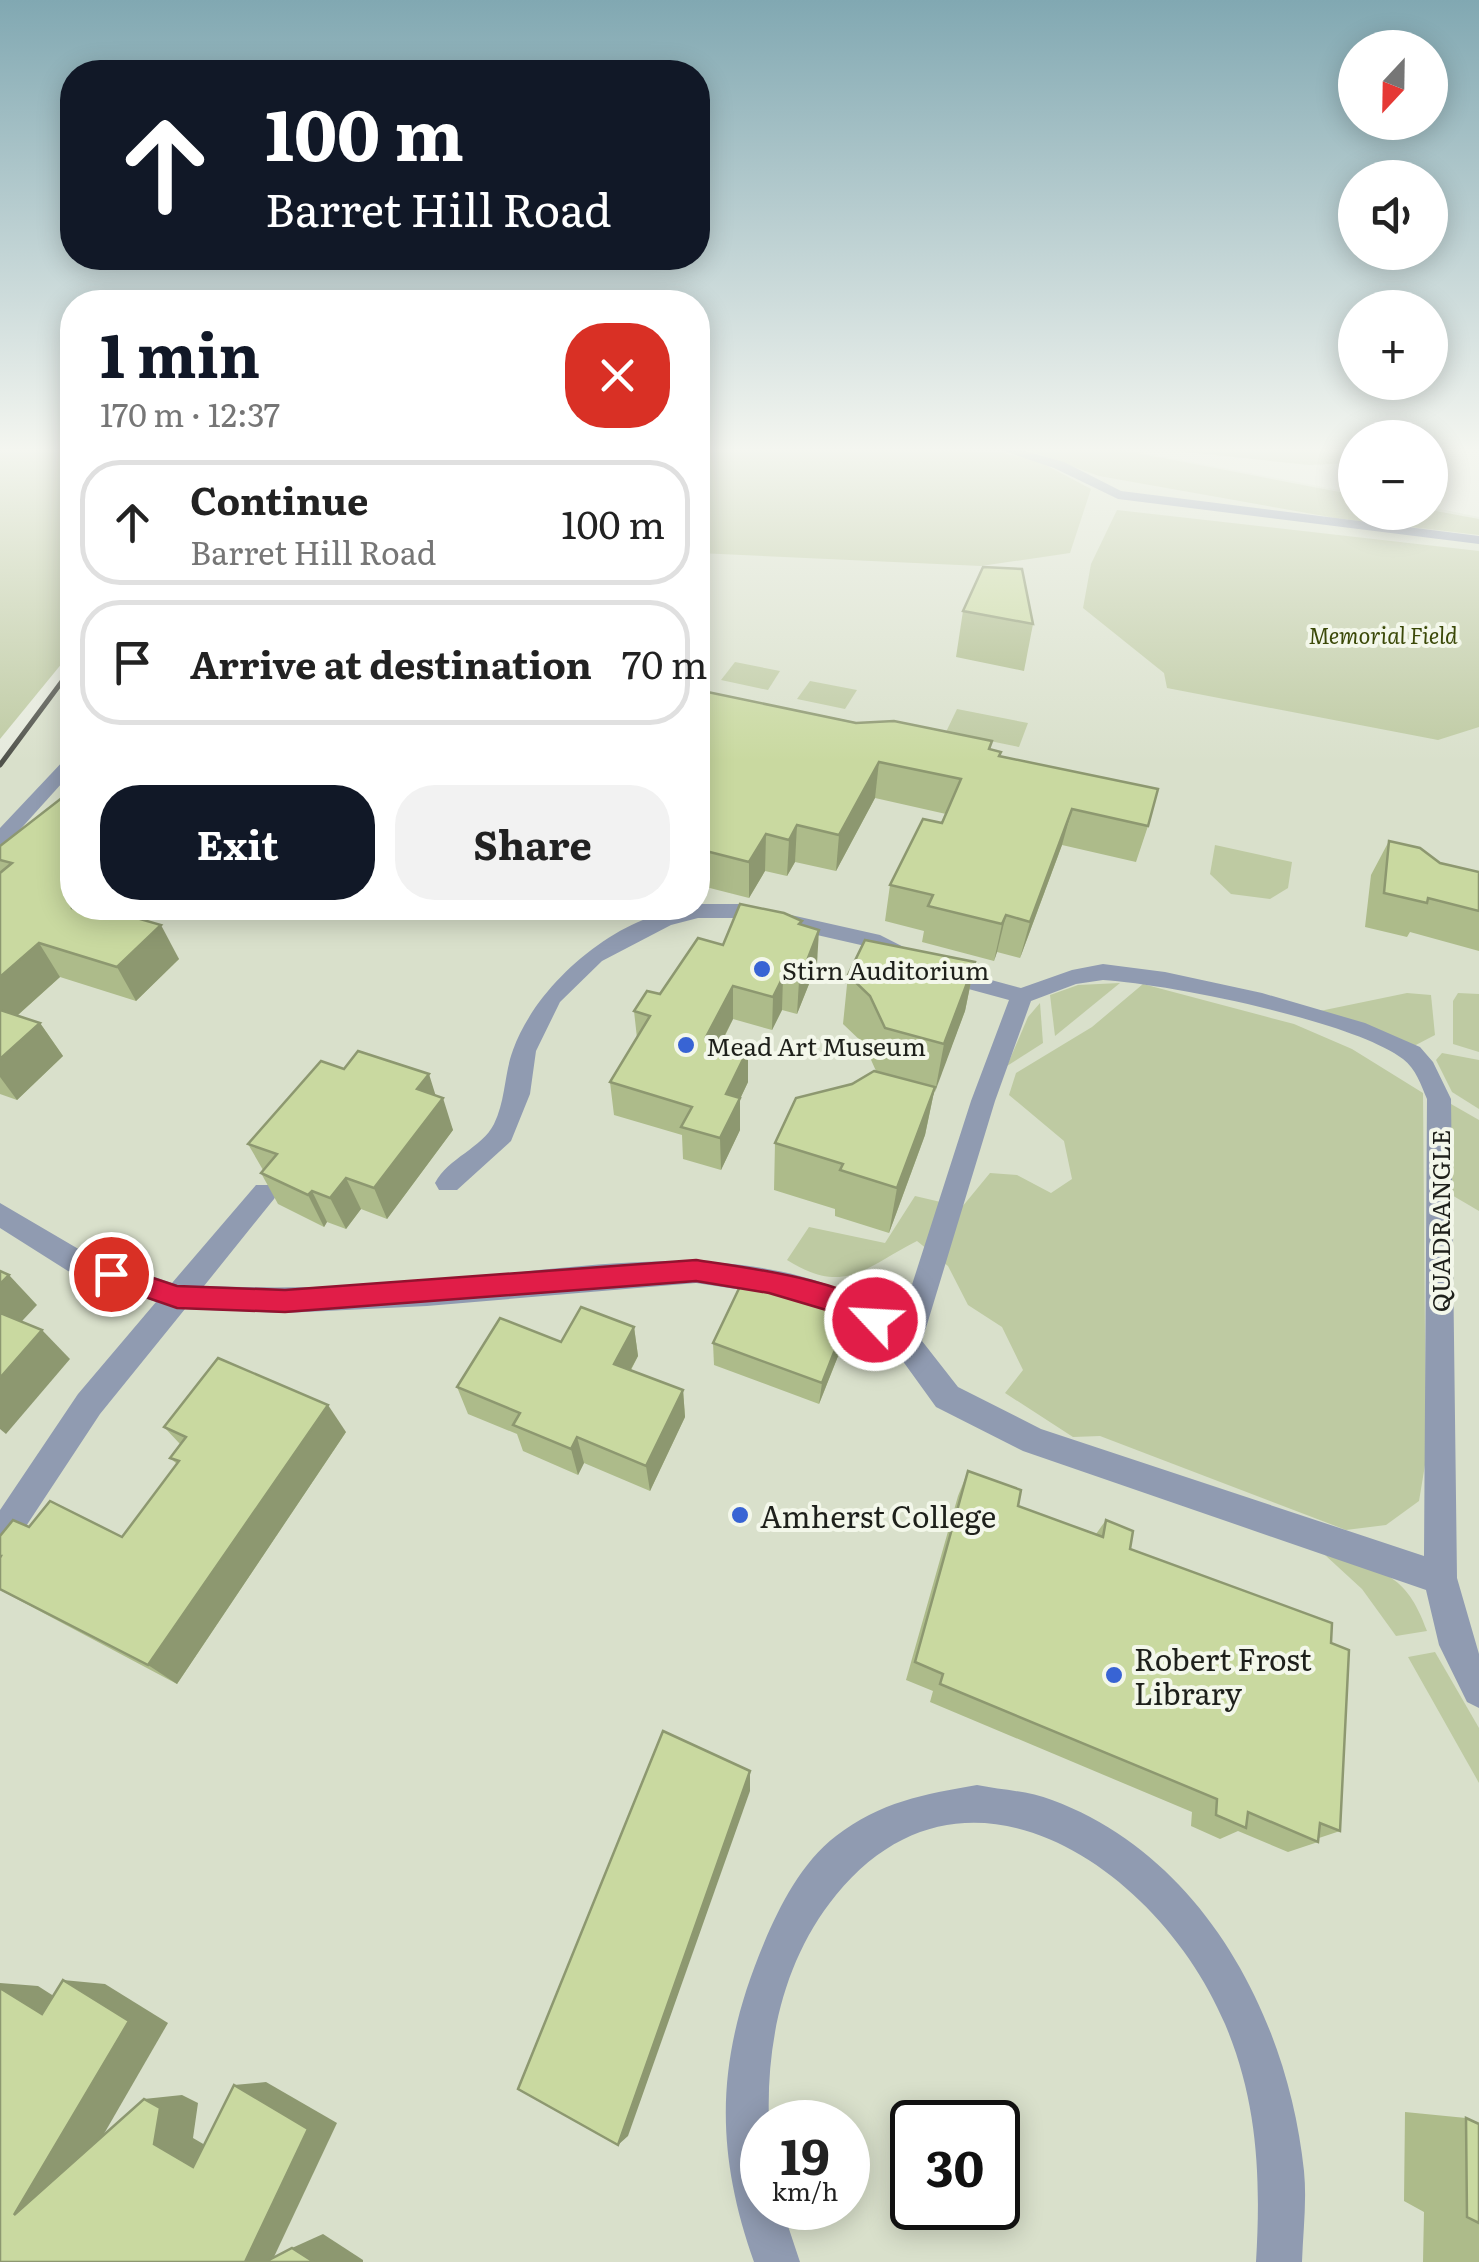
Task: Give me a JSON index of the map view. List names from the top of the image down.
{
  "streets": {
    "street": ["QUADRANGLE"]
  },
  "parks": ["Memorial Field"],
  "places": [
    "Stirn Auditorium",
    "Mead Art Museum",
    "Amherst College",
    "Robert Frost Library"
  ],
  "north": "bottom",
  "page": {
    "map_buttons": ["+", "−"],
    "turn": ["100 m", "Barret Hill Road"],
    "heading": ["1 min", "170 m · 12:37"],
    "list": [
      {
        "name": "Continue",
        "note": "Barret Hill Road",
        "value": "100 m"
      },
      {
        "name": "Arrive at destination",
        "value": "70 m"
      }
    ],
    "buttons": ["Exit", "Share"],
    "speed": "19 km/h",
    "limit": "30"
  }
}
